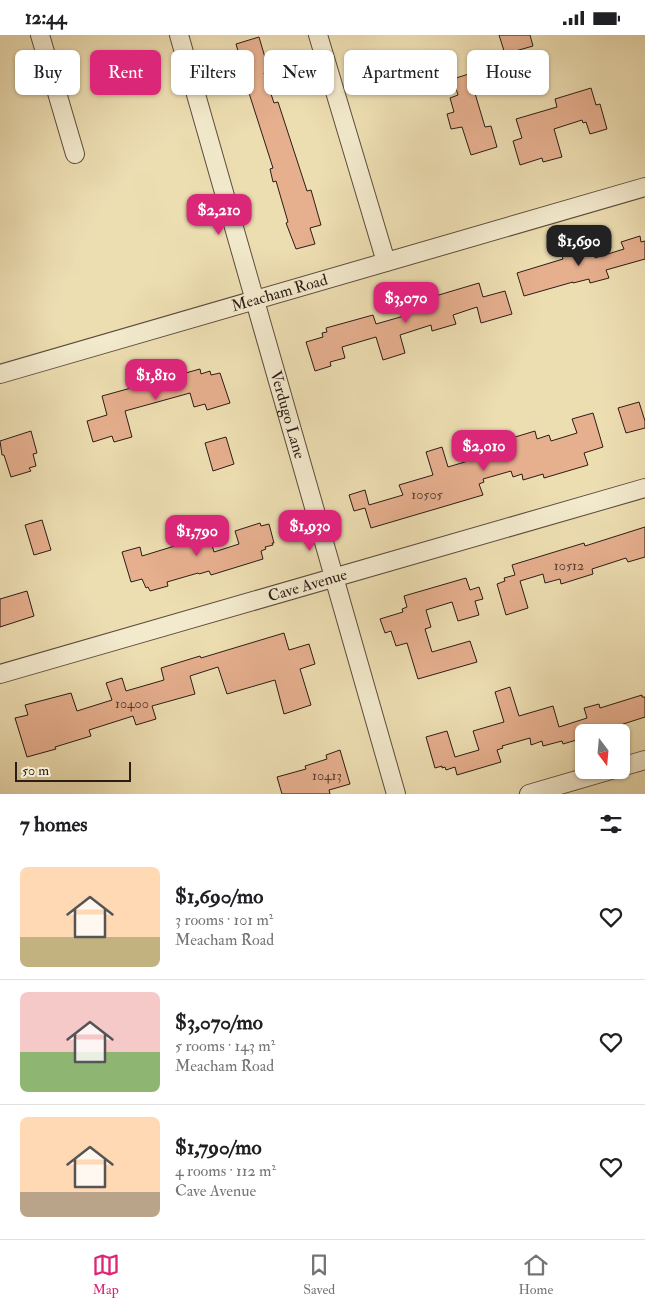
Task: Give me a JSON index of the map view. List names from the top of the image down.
{
  "streets": {
    "street": ["Meacham Road", "Verdugo Lane", "Cave Avenue"]
  },
  "crossings": [
    ["Meacham Road", "Verdugo Lane"],
    ["Verdugo Lane", "Cave Avenue"]
  ],
  "house_numbers": [
    "10505",
    "10512",
    "10400",
    "10413"
  ],
  "scale_bar": "50 m",
  "north": "bottom",
  "page": {
    "status": "12:44",
    "chip": [
      "Buy",
      "Rent",
      "Filters",
      "New",
      "Apartment",
      "House"
    ],
    "price": [
      "$2,210",
      "$1,690",
      "$3,070",
      "$1,810",
      "$2,010",
      "$1,930",
      "$1,790"
    ],
    "scale": "50 m",
    "heading": "7 homes",
    "list": [
      {
        "name": "$1,690/mo",
        "note": "3 rooms · 101 m² · Meacham Road"
      },
      {
        "name": "$3,070/mo",
        "note": "5 rooms · 143 m² · Meacham Road"
      },
      {
        "name": "$1,790/mo",
        "note": "4 rooms · 112 m² · Cave Avenue"
      }
    ],
    "tabs": ["Map", "Saved", "Home"]
  }
}
